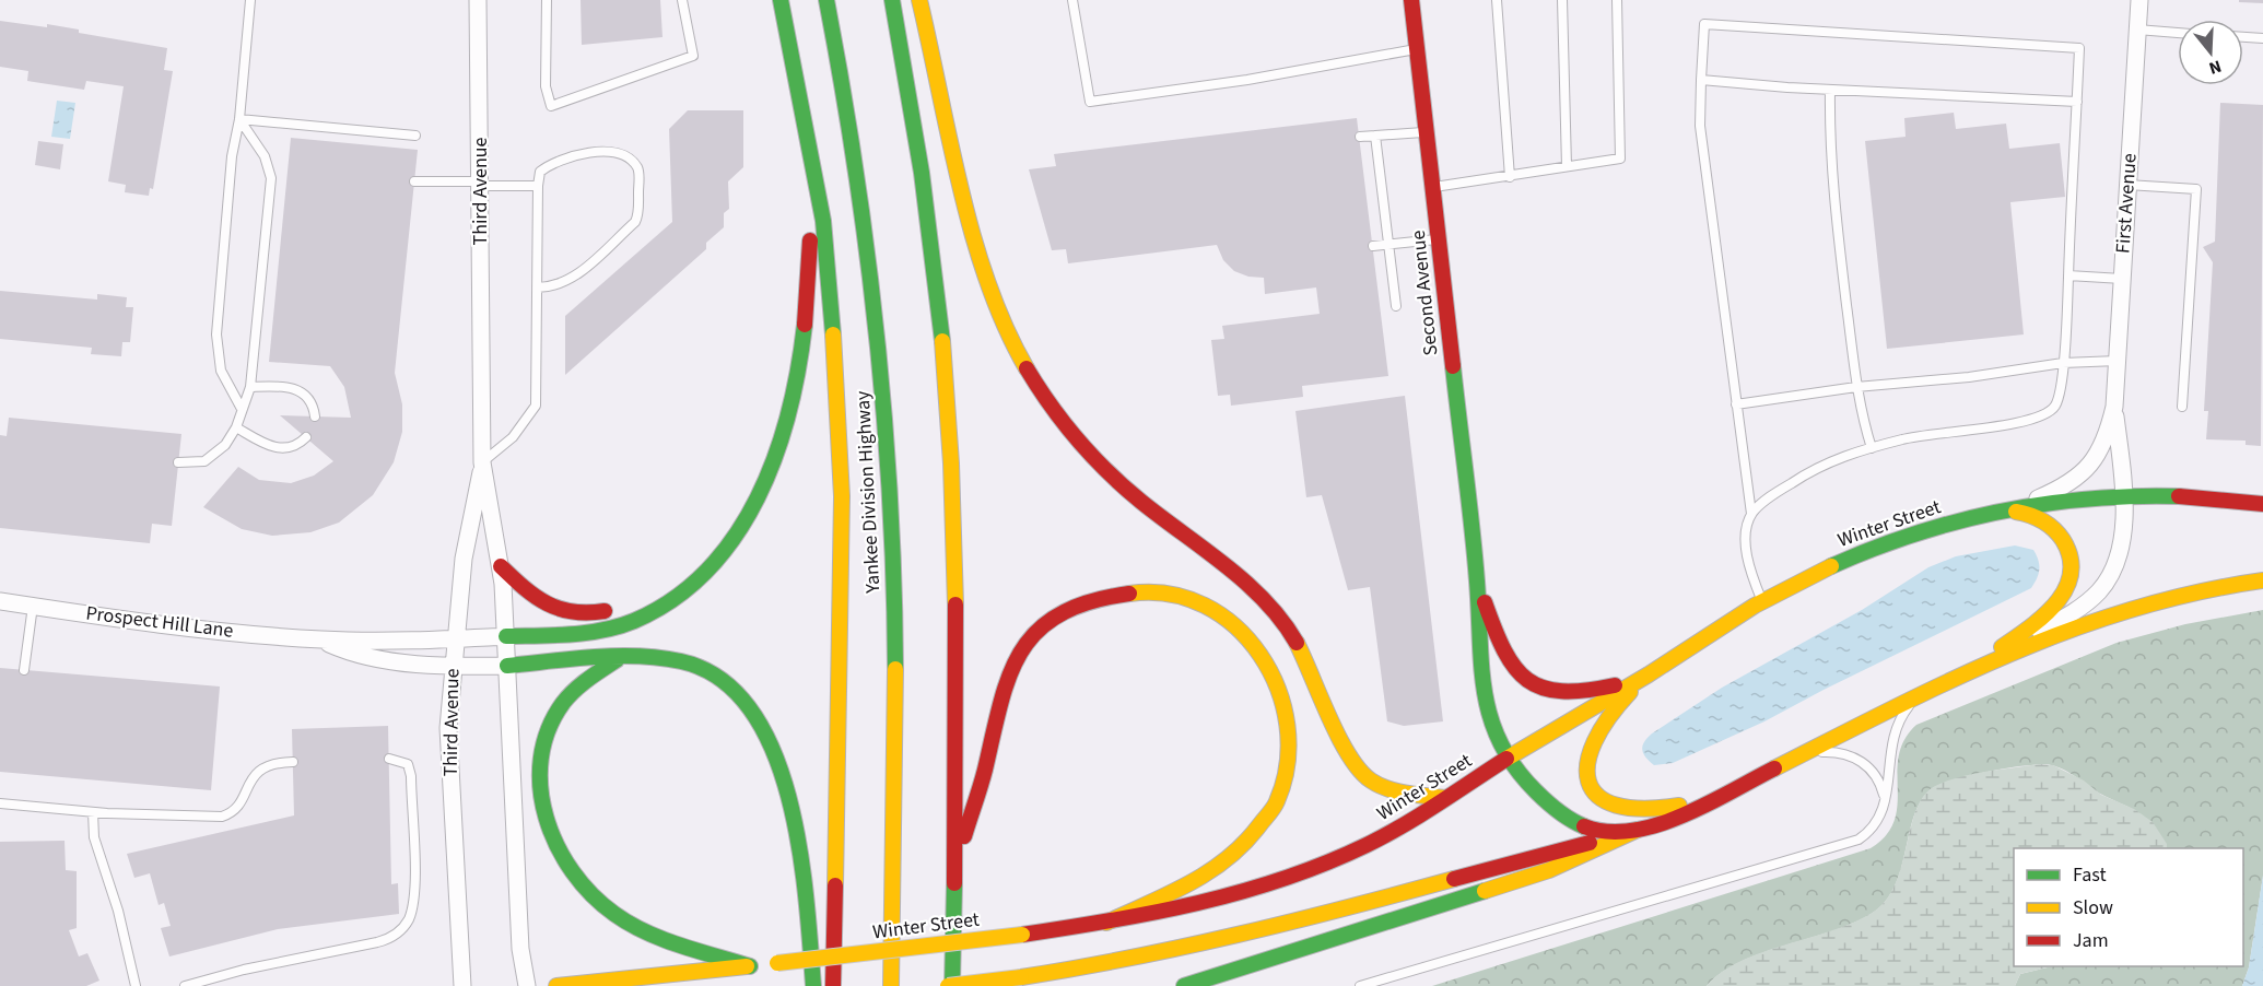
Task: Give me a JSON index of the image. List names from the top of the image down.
{
  "streets": {
    "main road": ["Second Avenue", "Yankee Division Highway", "Winter Street"],
    "street": ["Third Avenue", "First Avenue", "Prospect Hill Lane"]
  },
  "crossings": [
    ["Third Avenue", "Prospect Hill Lane"],
    ["First Avenue", "Winter Street"],
    ["Second Avenue", "Winter Street"]
  ],
  "legend": ["Fast", "Slow", "Jam"],
  "north": "bottom"
}
